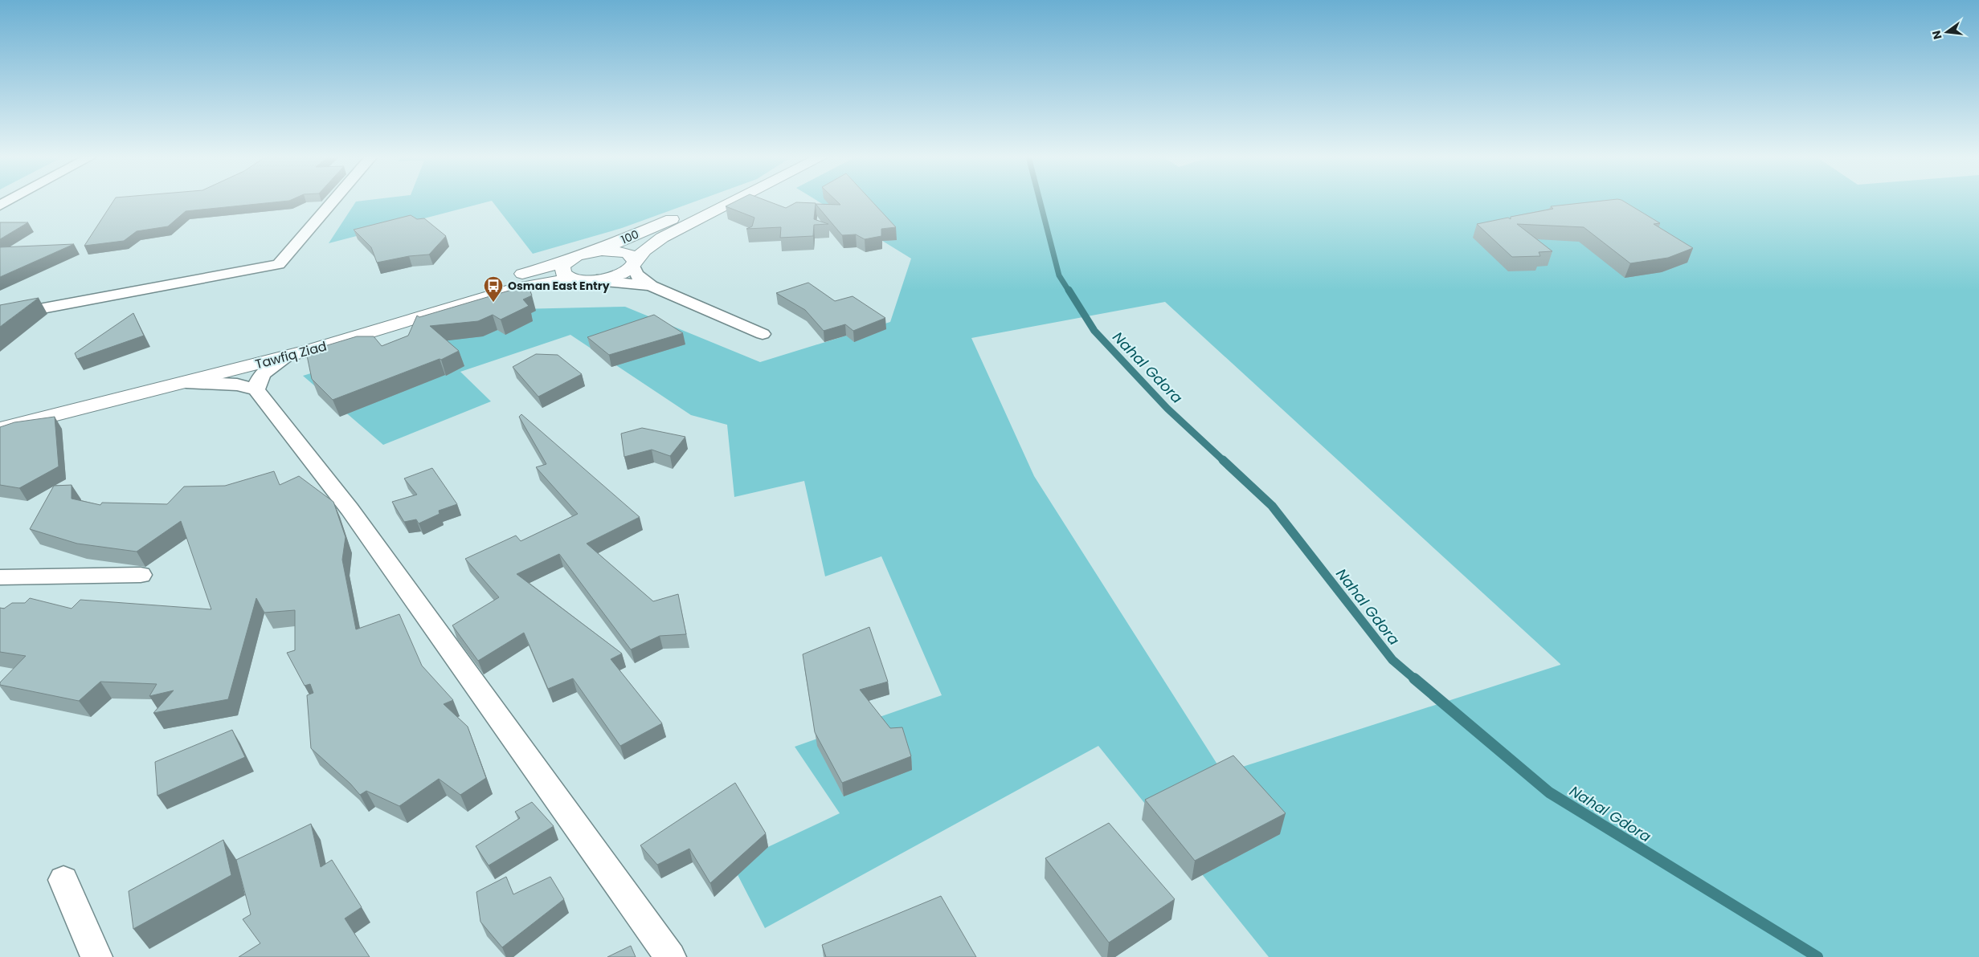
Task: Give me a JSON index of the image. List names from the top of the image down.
{
  "streets": {
    "main road": ["100", "Tawfiq Ziad"]
  },
  "crossings": [
    ["100", "Tawfiq Ziad"]
  ],
  "water": ["Nahal Gdora"],
  "places": {
    "bus stop": ["Osman East Entry"]
  },
  "north": "left"
}
